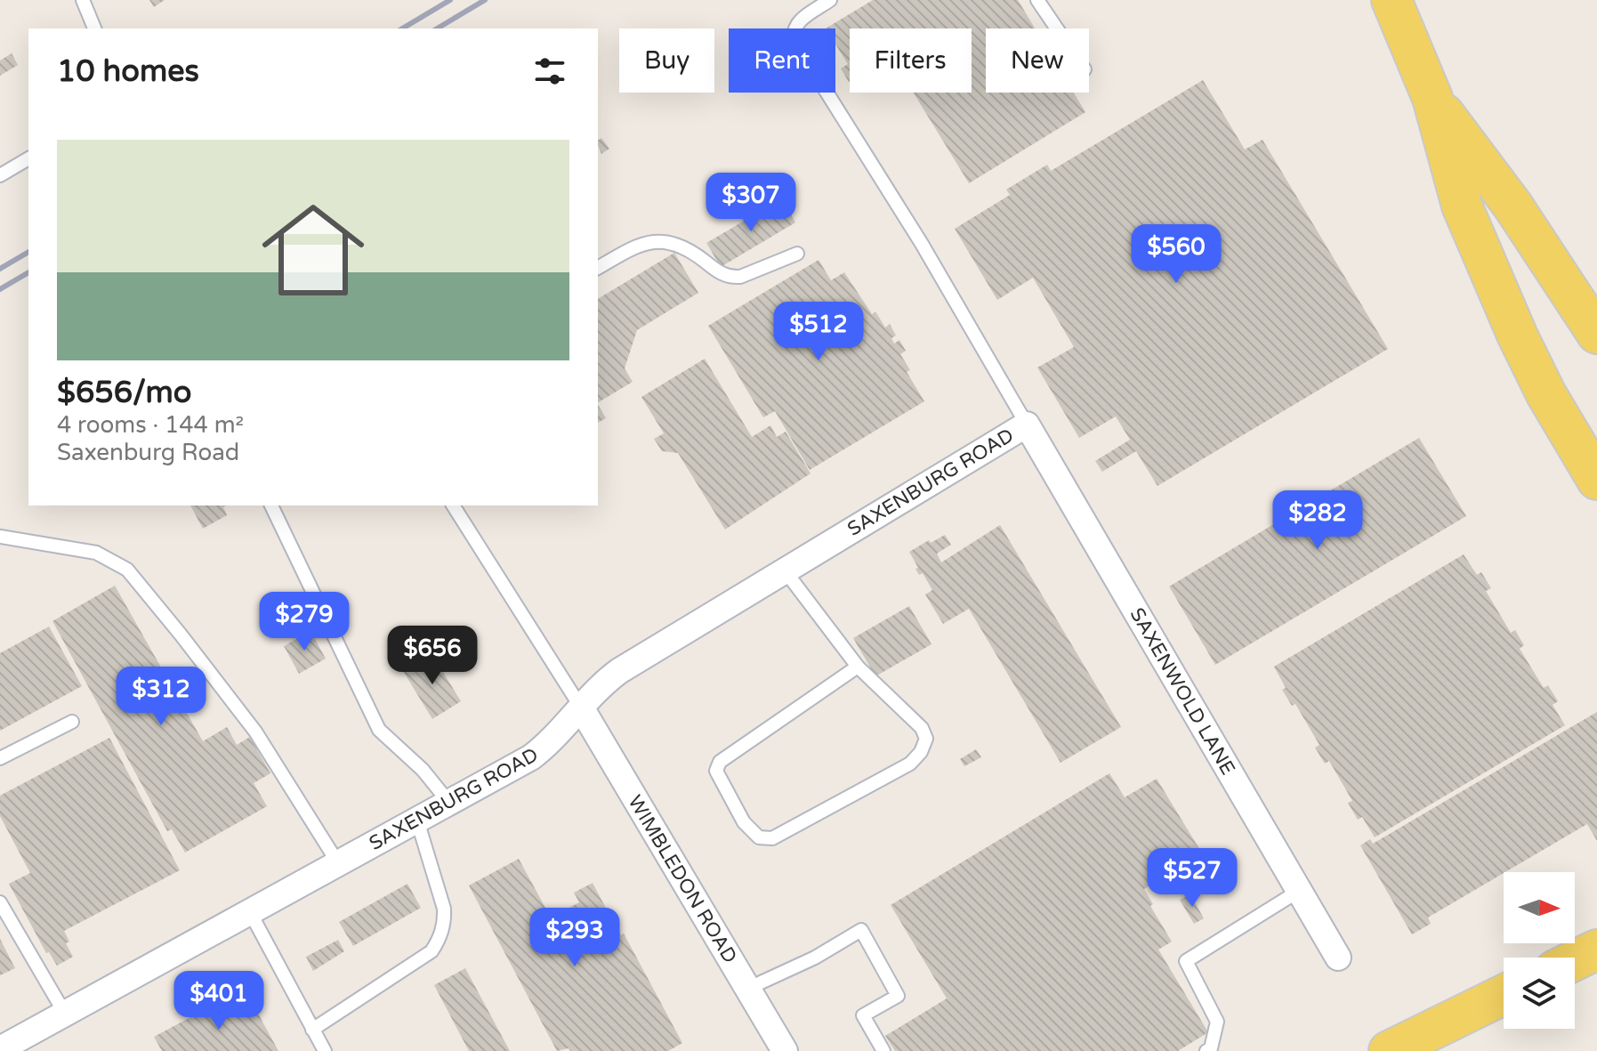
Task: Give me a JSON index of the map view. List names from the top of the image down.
{
  "streets": {
    "street": ["SAXENBURG ROAD", "SAXENWOLD LANE", "WIMBLEDON ROAD"]
  },
  "crossings": [
    ["SAXENBURG ROAD", "SAXENWOLD LANE"],
    ["SAXENBURG ROAD", "WIMBLEDON ROAD"]
  ],
  "north": "right",
  "page": {
    "chip": [
      "Buy",
      "Rent",
      "Filters",
      "New"
    ],
    "heading": "10 homes",
    "list": [
      {
        "name": "$656/mo",
        "note": "4 rooms · 144 m² · Saxenburg Road"
      }
    ],
    "price": [
      "$307",
      "$560",
      "$512",
      "$282",
      "$279",
      "$656",
      "$312",
      "$527",
      "$293",
      "$401"
    ]
  }
}
